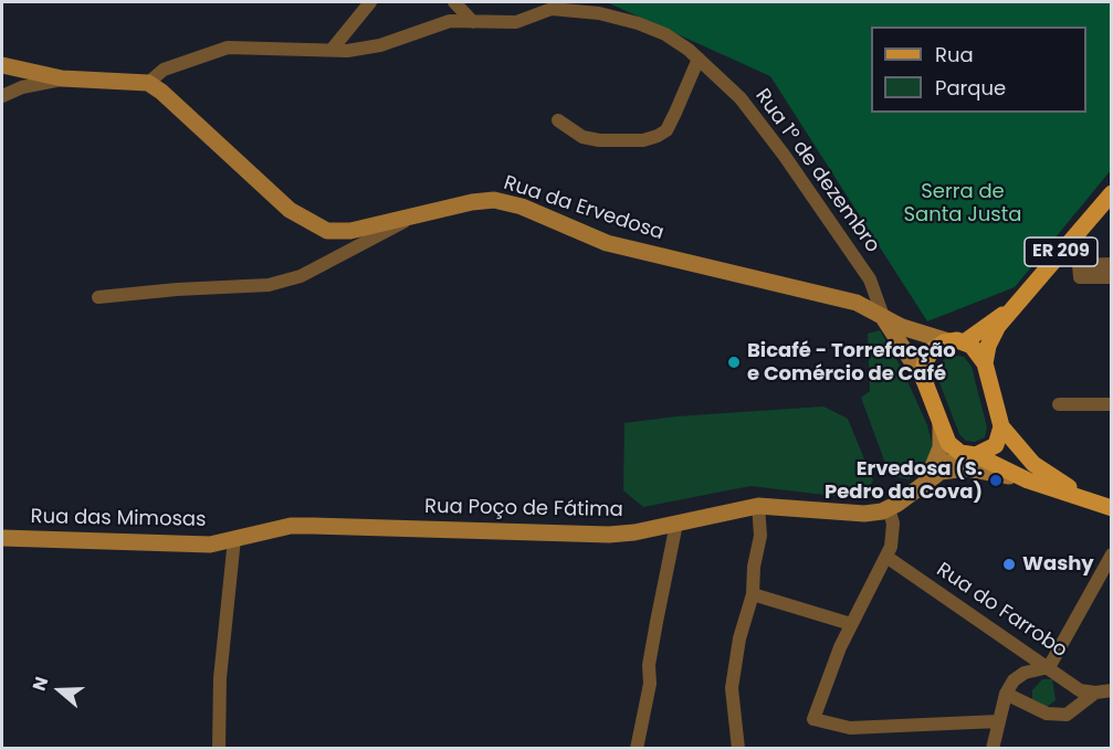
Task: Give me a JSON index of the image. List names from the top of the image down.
{
  "streets": {
    "main road": ["ER 209"],
    "street": [
      "Rua 1º de dezembro",
      "Rua da Ervedosa",
      "Rua Poço de Fátima",
      "Rua das Mimosas",
      "Rua do Farrobo"
    ]
  },
  "crossings": [
    ["Rua 1º de dezembro", "Rua da Ervedosa"],
    ["Rua da Ervedosa", "ER 209"],
    ["Rua Poço de Fátima", "Rua das Mimosas"]
  ],
  "parks": ["Serra de Santa Justa"],
  "places": ["Bicafé - Torrefacção e Comércio de Café", "Ervedosa (S. Pedro da Cova)", "Washy"],
  "legend": ["Rua", "Parque"],
  "north": "left"
}
